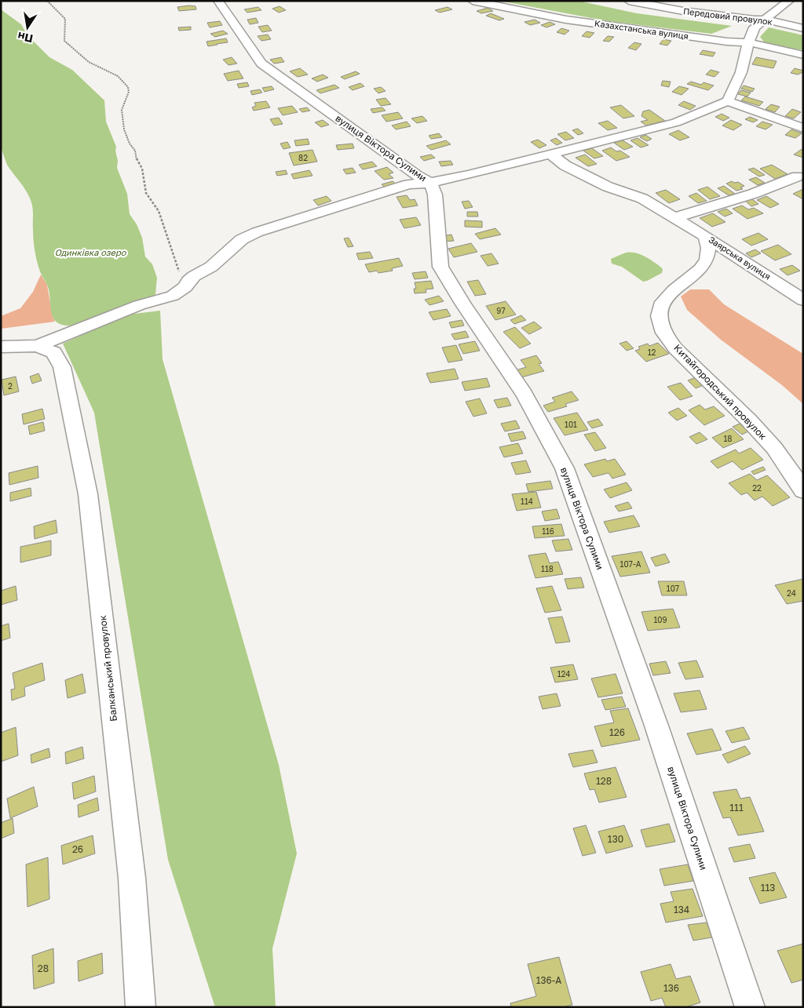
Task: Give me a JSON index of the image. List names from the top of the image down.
{
  "streets": {
    "street": [
      "Передовий провулок",
      "Казахстанська вулиця",
      "вулиця Віктора Сулими",
      "Заярська вулиця",
      "Китайгородський провулок",
      "Балканський провулок"
    ]
  },
  "crossings": [
    ["Заярська вулиця", "Китайгородський провулок"]
  ],
  "water": ["Одинківка озеро"],
  "house_numbers": [
    "82",
    "97",
    "12",
    "2",
    "101",
    "18",
    "22",
    "114",
    "116",
    "107-А",
    "118",
    "107",
    "24",
    "109",
    "124",
    "126",
    "128",
    "111",
    "130",
    "26",
    "113",
    "134",
    "28",
    "136-А",
    "136"
  ],
  "north": "bottom"
}
